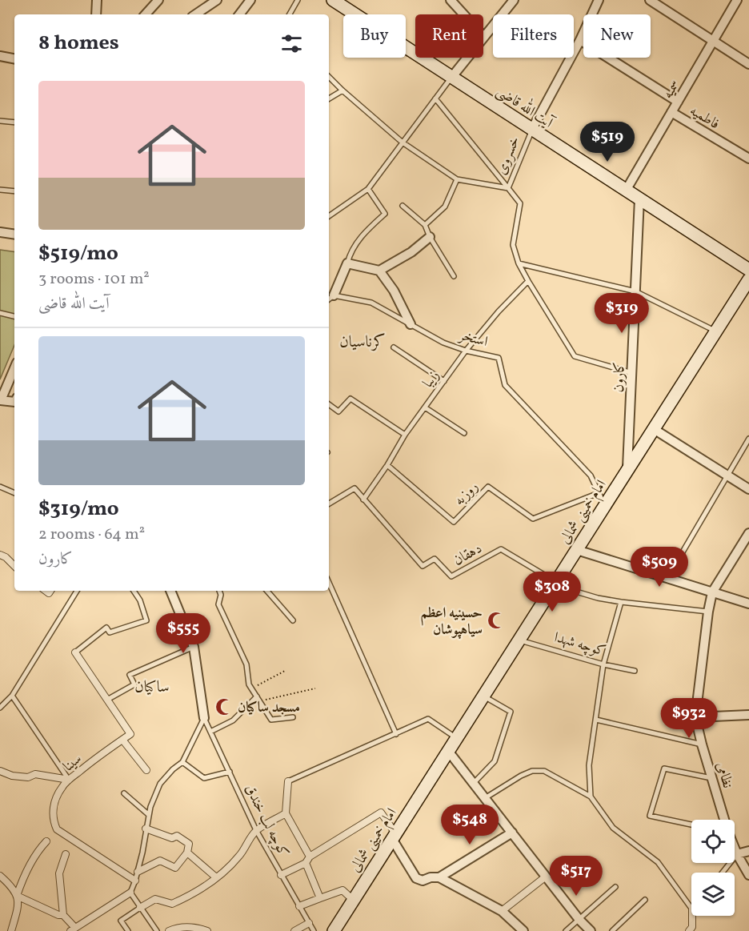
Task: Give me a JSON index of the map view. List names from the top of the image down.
{
  "streets": {
    "main road": ["آیت الله قاضی", "امام خمینی شمالی"],
    "street": [
      "سمیه",
      "فاطمیه",
      "خسروی",
      "کارون",
      "سینا",
      "نظامی"
    ],
    "lane": [
      "استخر",
      "زیبا",
      "روزبه",
      "دهقان",
      "کوچه شهدا",
      "کوچه لب خندق"
    ]
  },
  "crossings": [
    ["سمیه", "آیت الله قاضی"],
    ["سمیه", "فاطمیه"],
    ["آیت الله قاضی", "خسروی"],
    ["آیت الله قاضی", "کارون"],
    ["فاطمیه", "خسروی"],
    ["استخر", "زیبا"],
    ["استخر", "روزبه"],
    ["استخر", "امام خمینی شمالی"],
    ["کارون", "امام خمینی شمالی"],
    ["زیبا", "روزبه"],
    ["زیبا", "دهقان"],
    ["امام خمینی شمالی", "دهقان"],
    ["امام خمینی شمالی", "کوچه شهدا"]
  ],
  "districts": ["کرناسیان", "ساکیان"],
  "places": {
    "mosque": ["حسینیه اعظم سیاهپوشان", "مسجد ساکیان"]
  },
  "page": {
    "chip": [
      "Buy",
      "Rent",
      "Filters",
      "New"
    ],
    "heading": "8 homes",
    "list": [
      {
        "name": "$519/mo",
        "note": "3 rooms · 101 m² · آیت الله قاضی"
      },
      {
        "name": "$319/mo",
        "note": "2 rooms · 64 m² · کارون"
      }
    ],
    "price": [
      "$519",
      "$319",
      "$509",
      "$308",
      "$555",
      "$932",
      "$548",
      "$517"
    ]
  }
}
